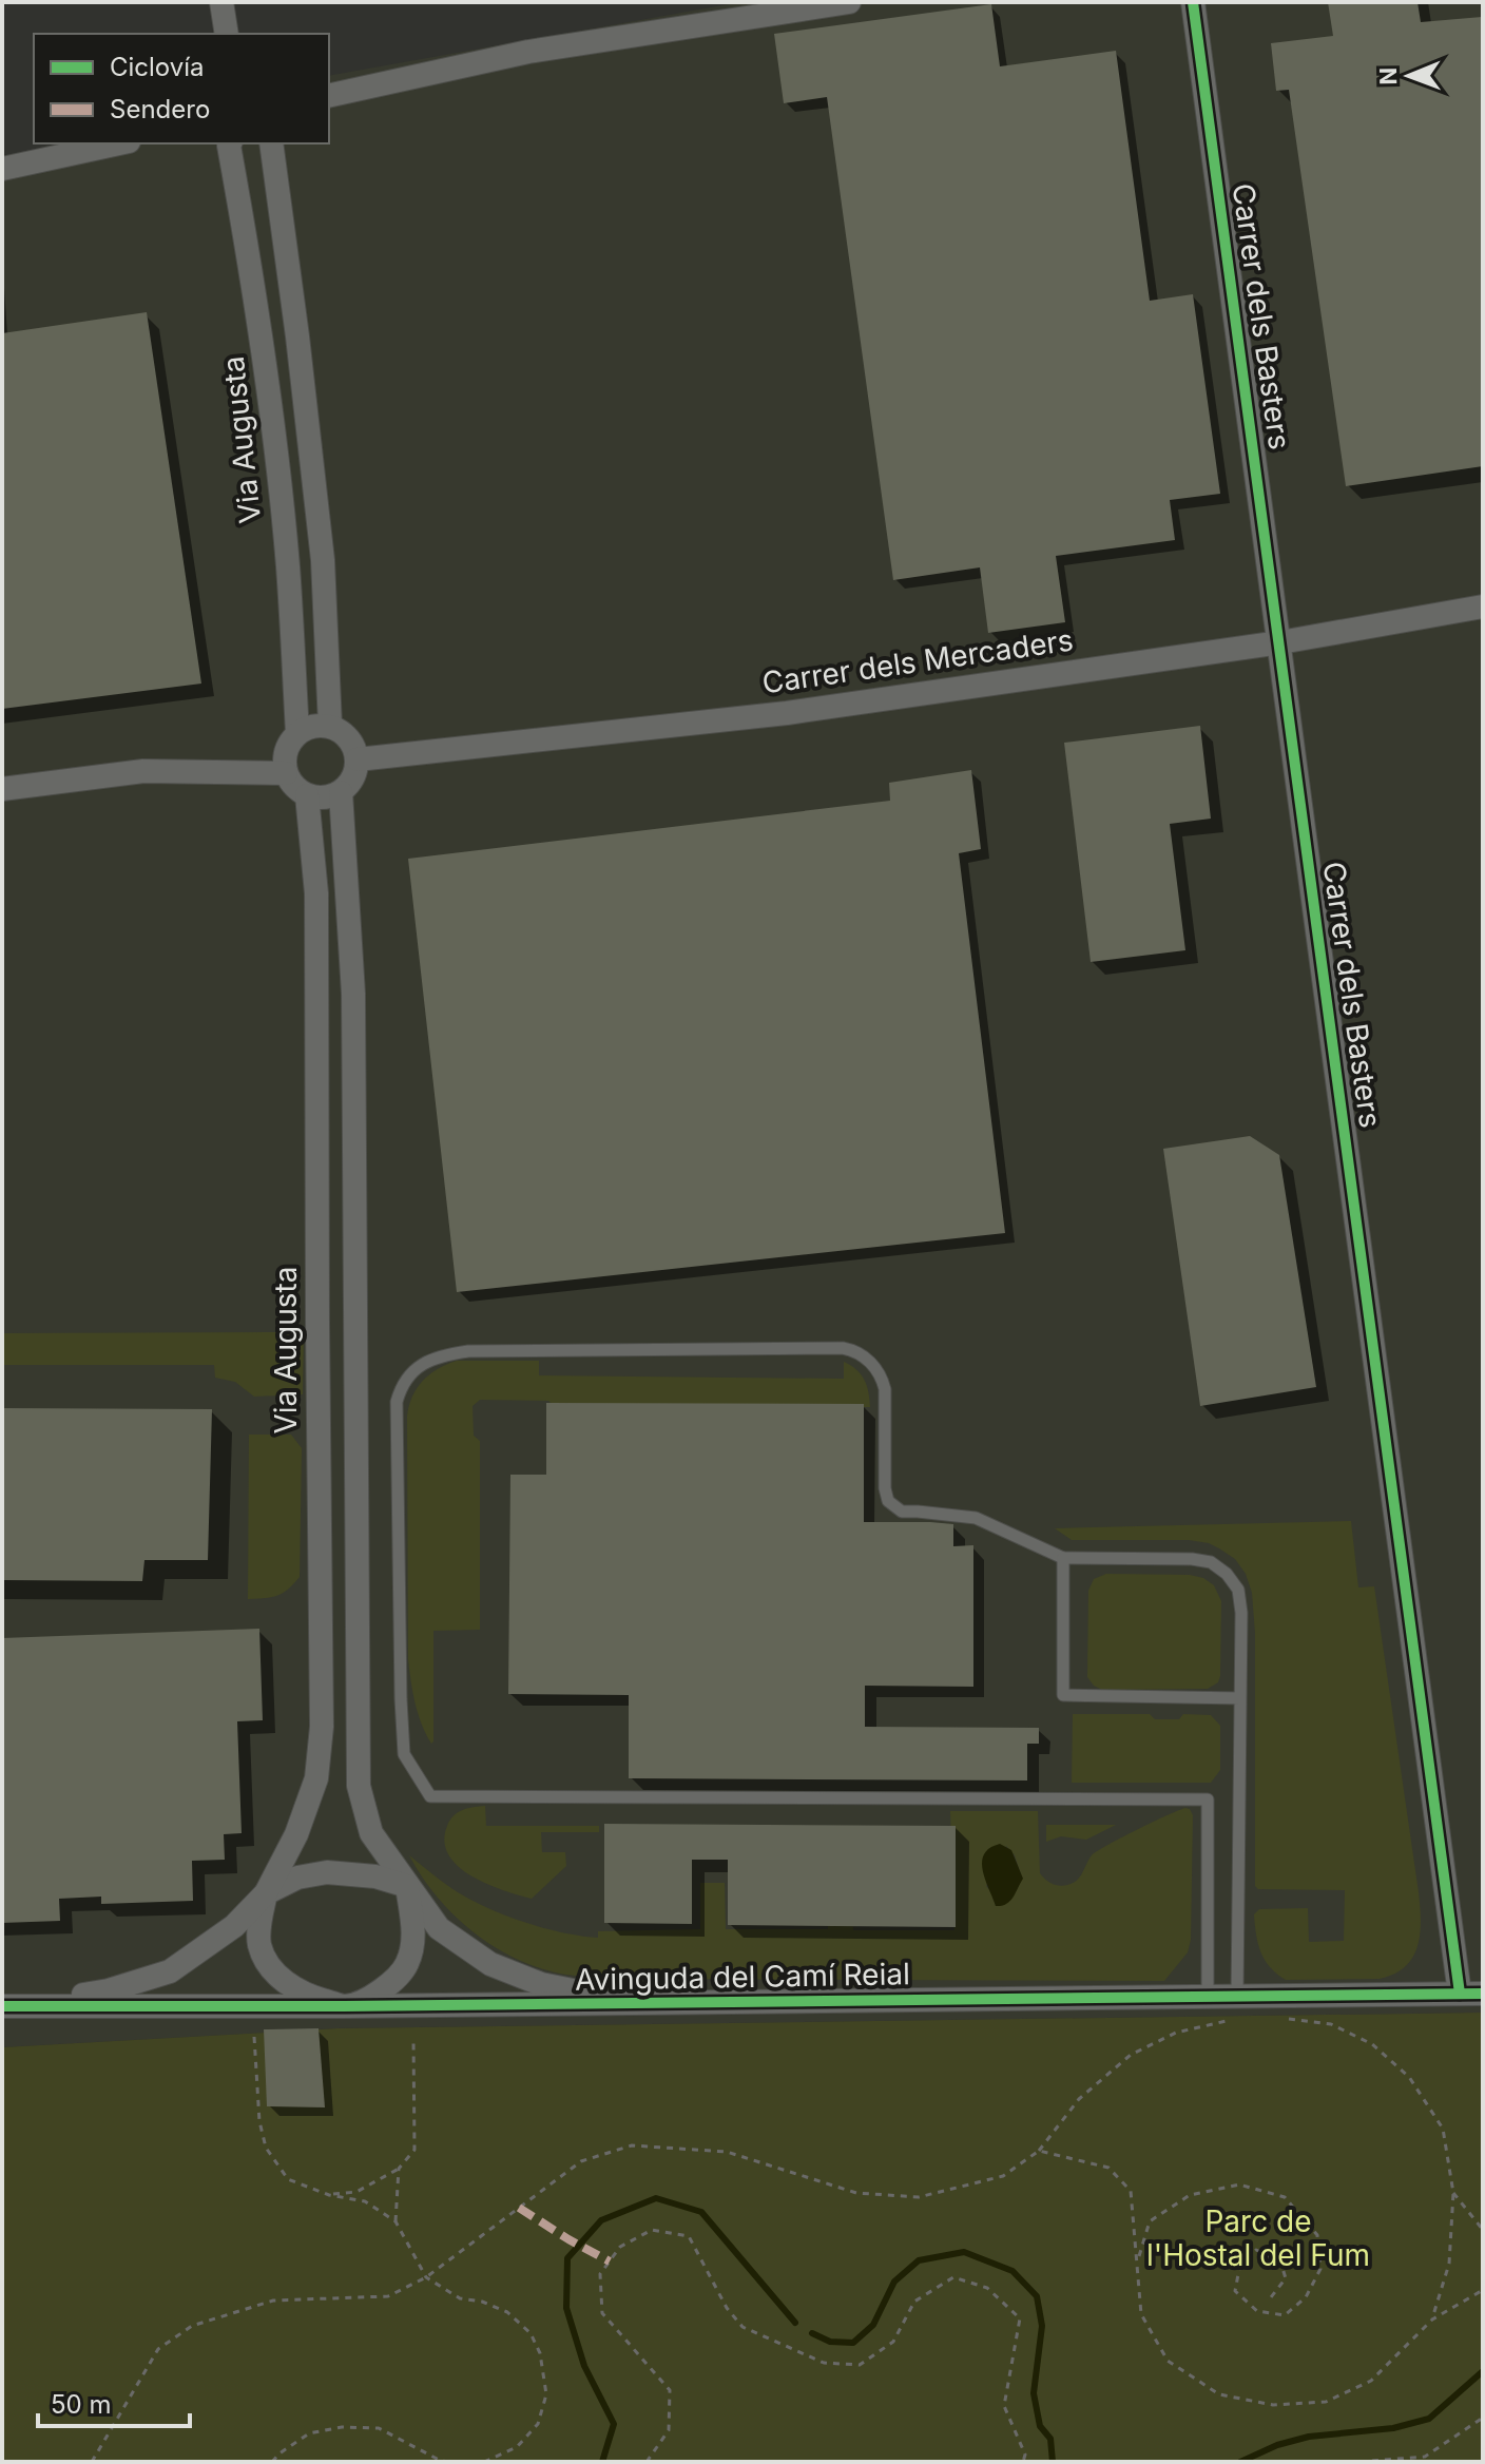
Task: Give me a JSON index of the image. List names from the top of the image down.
{
  "streets": {
    "street": [
      "Carrer dels Basters",
      "Via Augusta",
      "Carrer dels Mercaders",
      "Avinguda del Camí Reial"
    ]
  },
  "crossings": [
    ["Carrer dels Basters", "Carrer dels Mercaders"],
    ["Carrer dels Basters", "Avinguda del Camí Reial"],
    ["Via Augusta", "Carrer dels Mercaders"],
    ["Via Augusta", "Avinguda del Camí Reial"]
  ],
  "parks": ["Parc de l'Hostal del Fum"],
  "legend": ["Ciclovía", "Sendero"],
  "scale_bar": "50 m",
  "north": "left"
}
